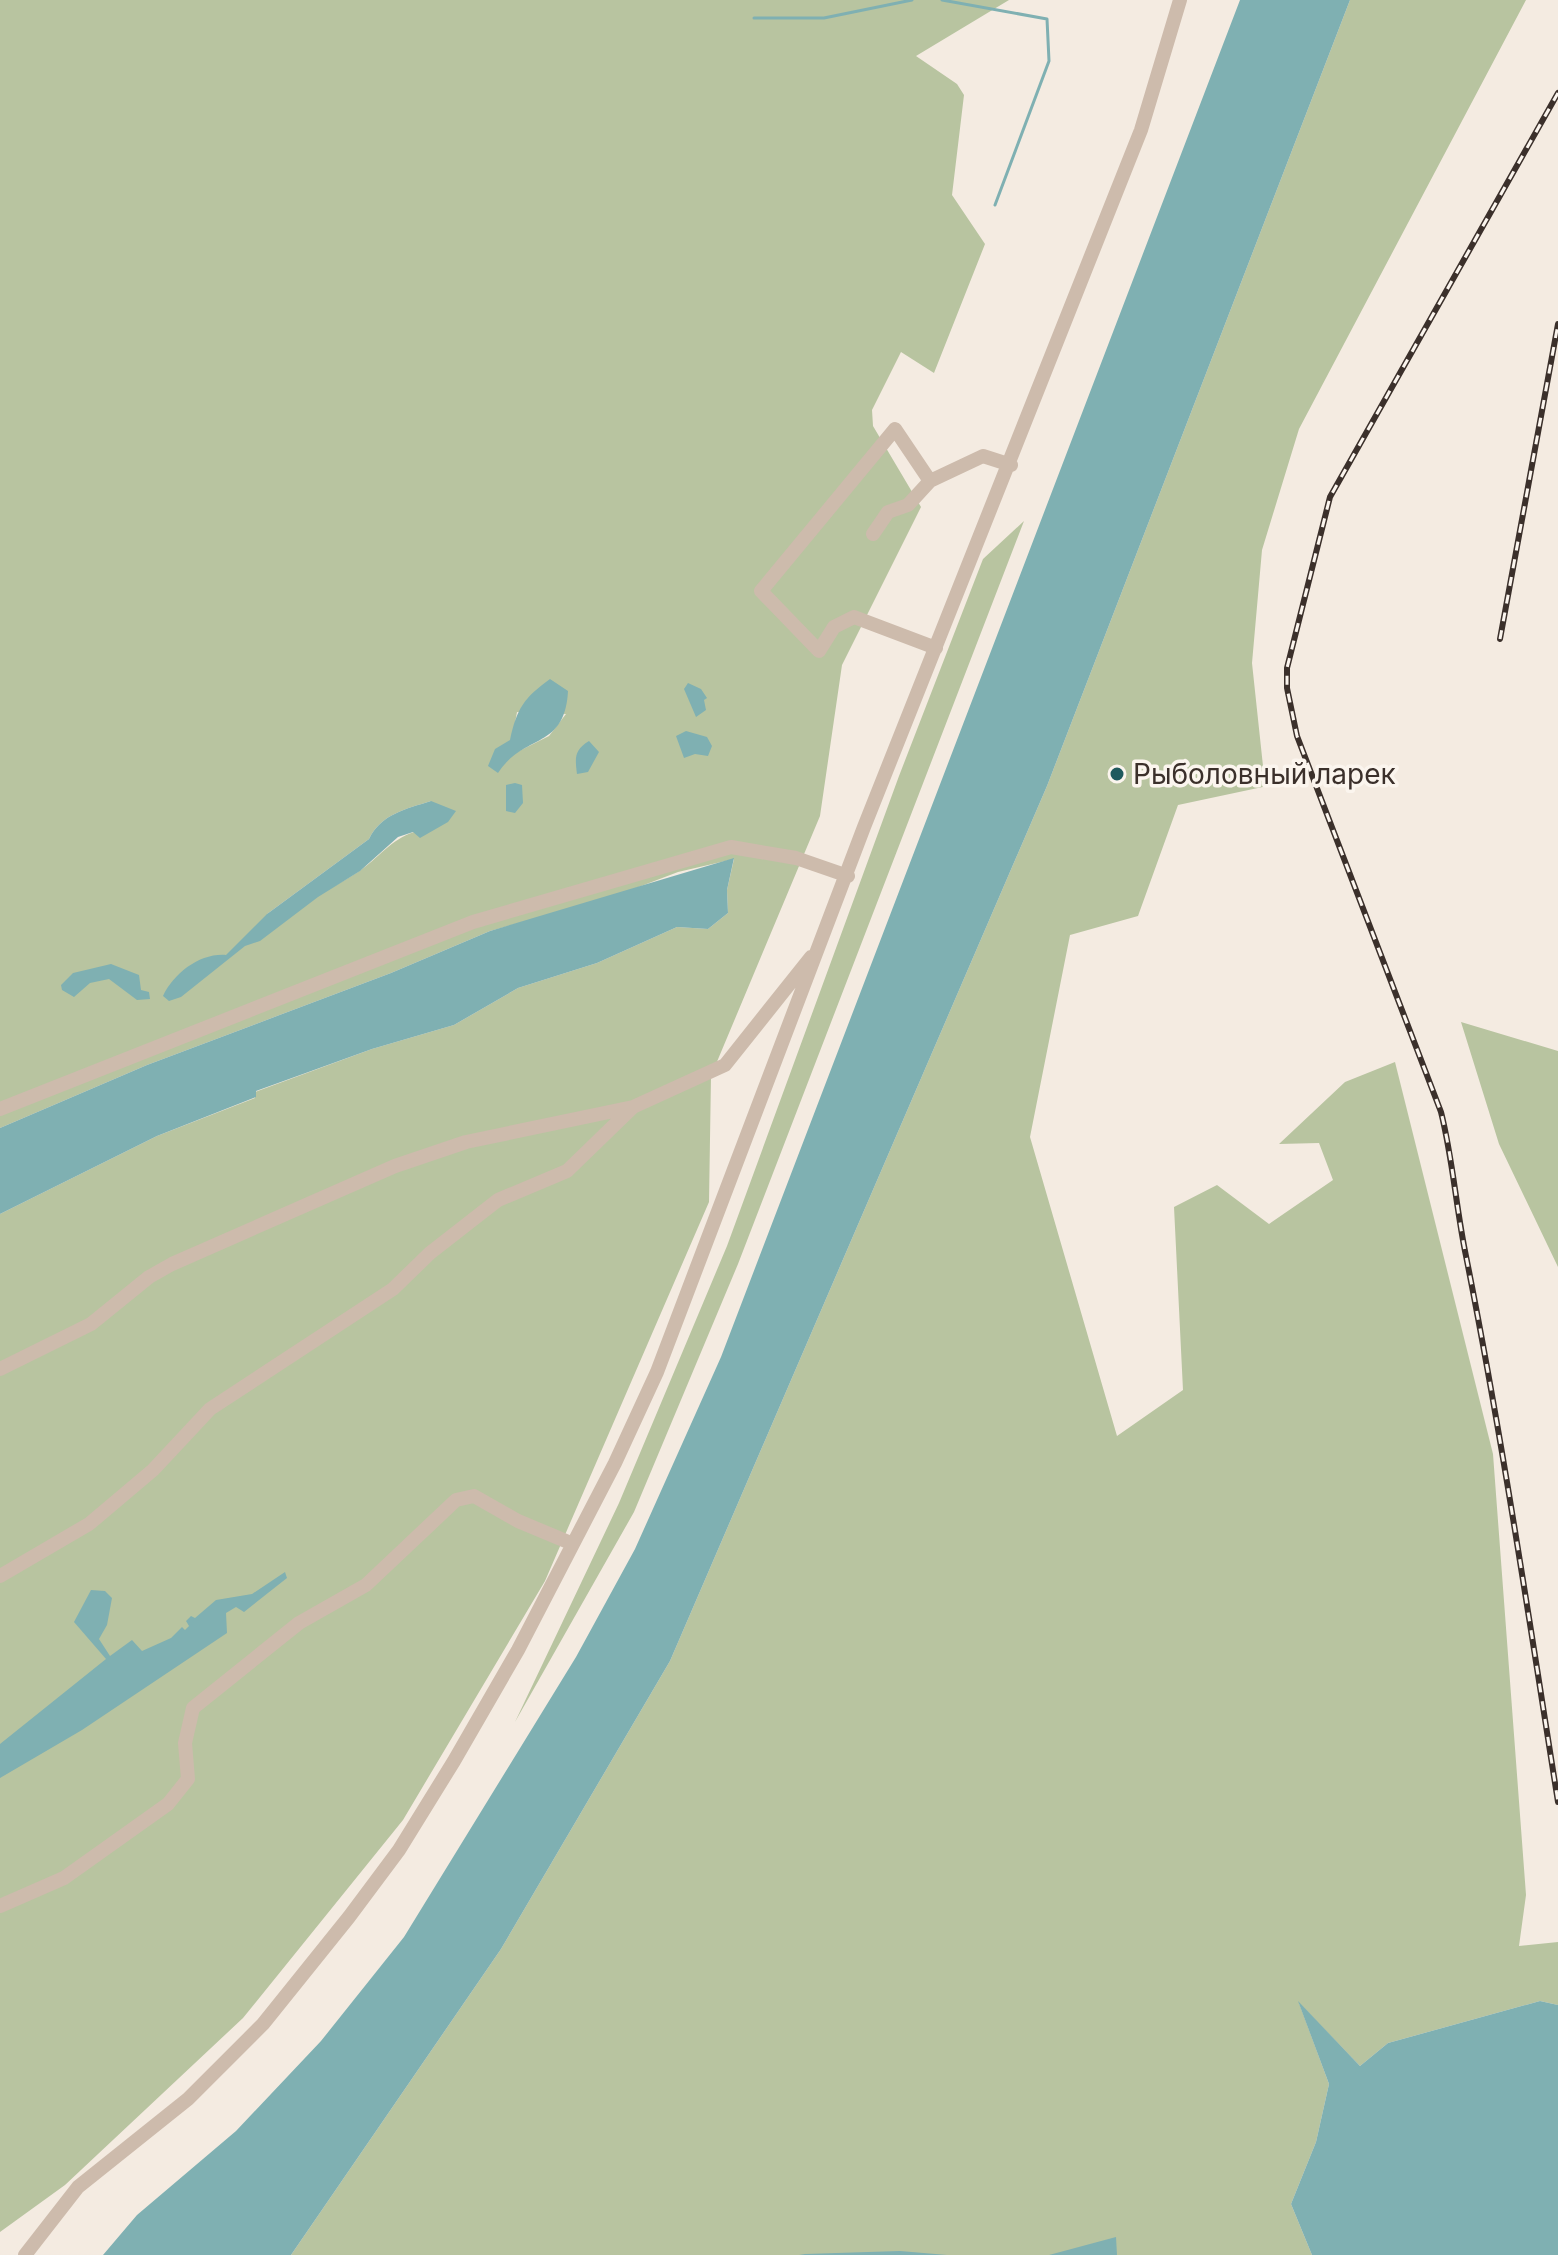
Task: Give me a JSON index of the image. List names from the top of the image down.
{
  "places": ["Рыболовный ларек"]
}
